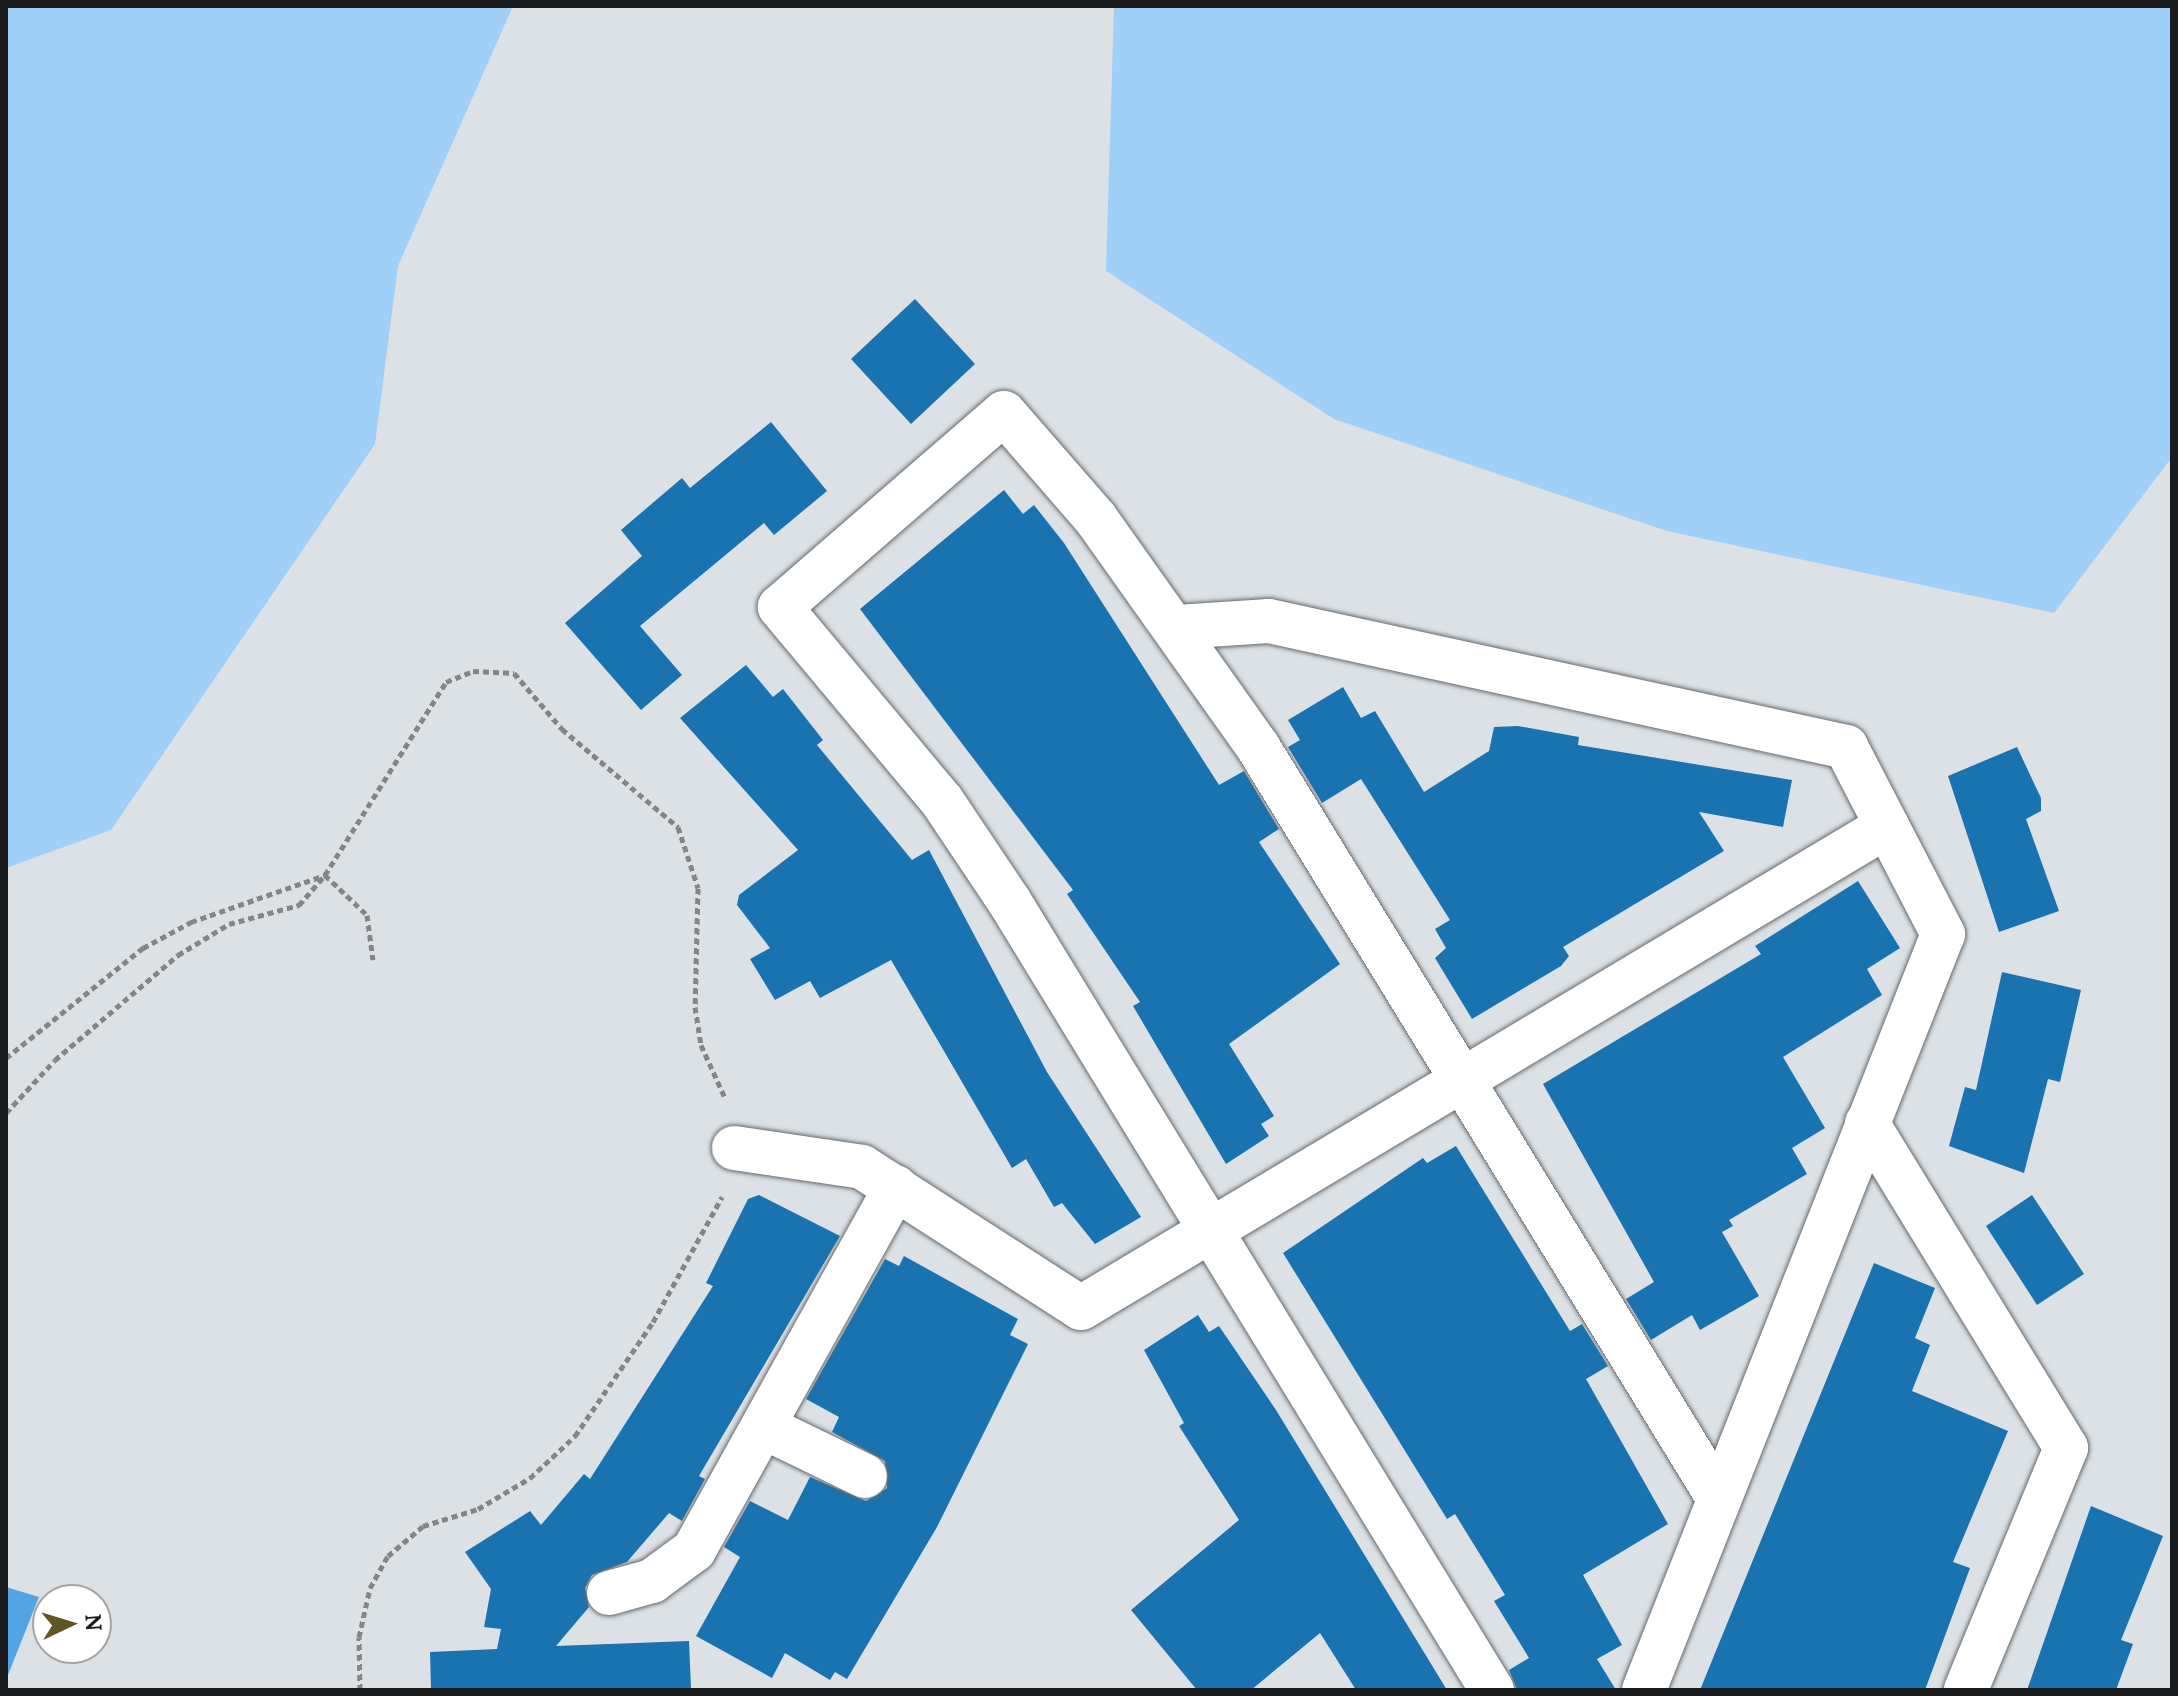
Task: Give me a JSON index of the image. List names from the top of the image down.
{
  "north": "right"
}
